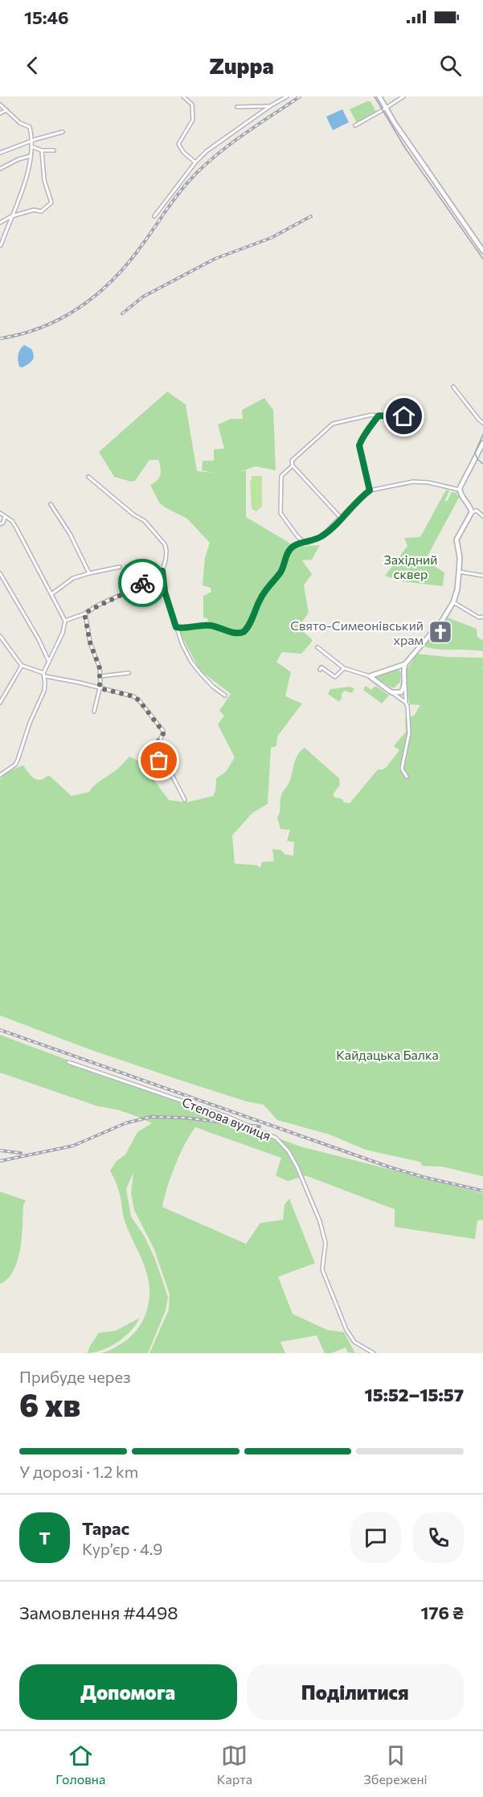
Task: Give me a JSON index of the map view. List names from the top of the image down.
{
  "streets": {
    "street": ["Степова вулиця"]
  },
  "parks": ["Західний сквер", "Кайдацька Балка"],
  "places": {
    "church": ["Свято-Симеонівський храм"]
  },
  "page": {
    "status": "15:46",
    "header": "Zuppa",
    "heading": ["6 хв", "Прибуде через", "15:52–15:57"],
    "panel": [
      "Тарас",
      "Кур’єр · 4.9",
      "Замовлення #4498",
      "176 ₴"
    ],
    "bar": "У дорозі · 1.2 km",
    "round": "Т",
    "buttons": ["Допомога", "Поділитися"],
    "tabs": ["Головна", "Карта", "Збережені"]
  }
}
